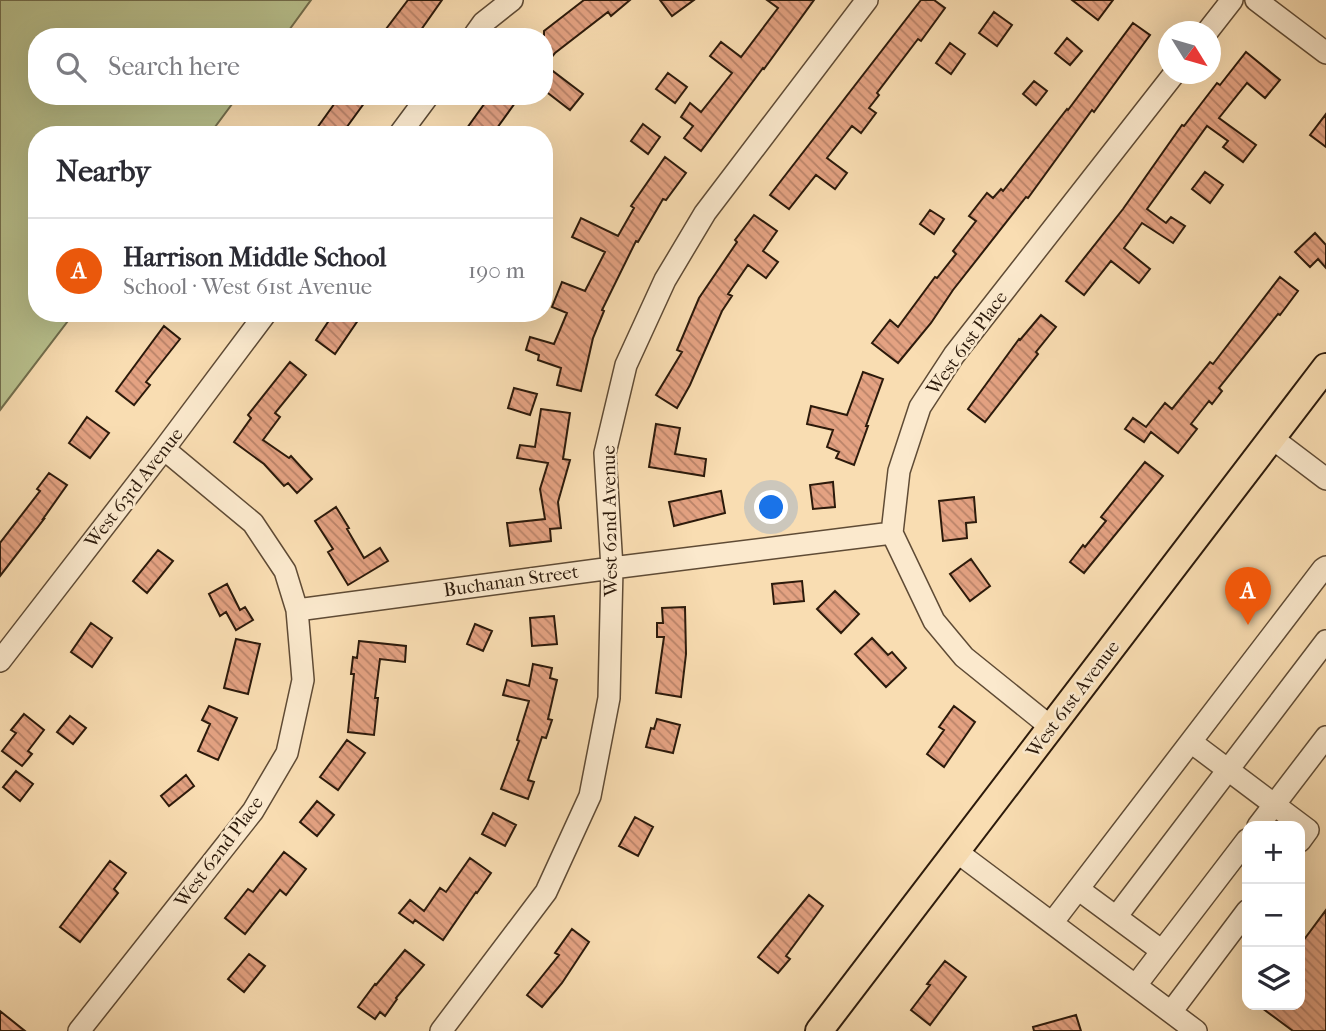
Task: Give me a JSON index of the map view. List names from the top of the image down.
{
  "streets": {
    "main road": ["West 61st Avenue"],
    "street": [
      "West 61st Place",
      "West 63rd Avenue",
      "West 62nd Avenue",
      "Buchanan Street",
      "West 62nd Place"
    ]
  },
  "crossings": [
    ["West 61st Place", "Buchanan Street"],
    ["West 63rd Avenue", "West 62nd Place"],
    ["West 62nd Avenue", "Buchanan Street"],
    ["Buchanan Street", "West 62nd Place"]
  ],
  "north": "bottom right",
  "page": {
    "search": "Search here",
    "heading": "Nearby",
    "list": [
      {
        "mark": "A",
        "name": "Harrison Middle School",
        "note": "School · West 61st Avenue",
        "value": "190 m"
      }
    ],
    "pins": "A",
    "map_buttons": ["+", "−"]
  }
}
